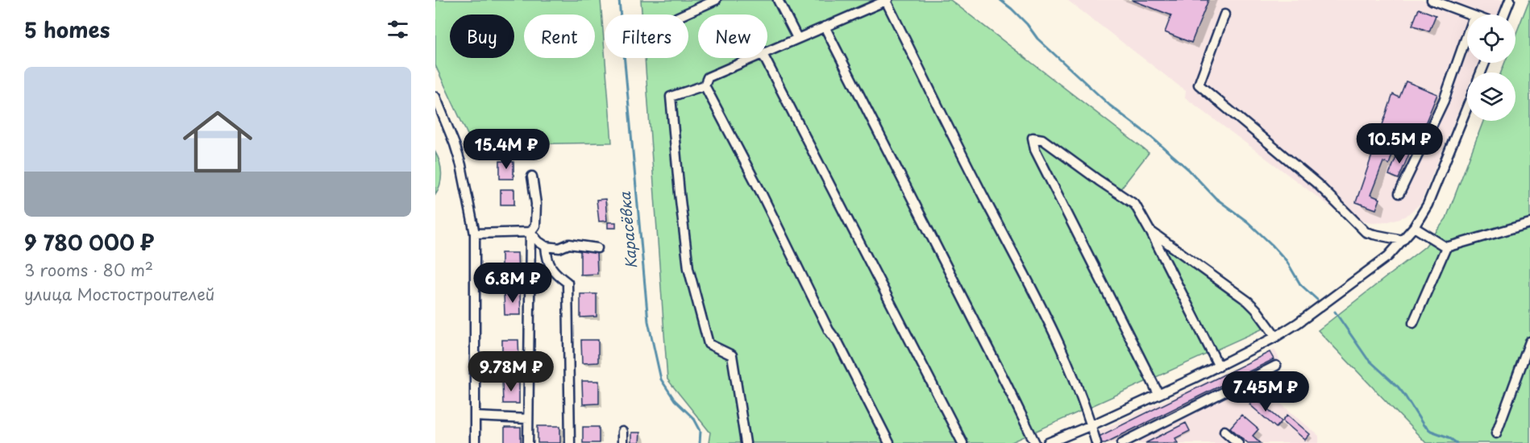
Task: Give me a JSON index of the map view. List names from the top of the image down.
{
  "water": ["Карасёвка"],
  "page": {
    "heading": "5 homes",
    "chip": [
      "Buy",
      "Rent",
      "Filters",
      "New"
    ],
    "list": [
      {
        "name": "9 780 000 ₽",
        "note": "3 rooms · 80 m² · улица Мостостроителей"
      }
    ],
    "price": [
      "10.5M ₽",
      "15.4M ₽",
      "6.8M ₽",
      "9.78M ₽",
      "7.45M ₽"
    ]
  }
}
